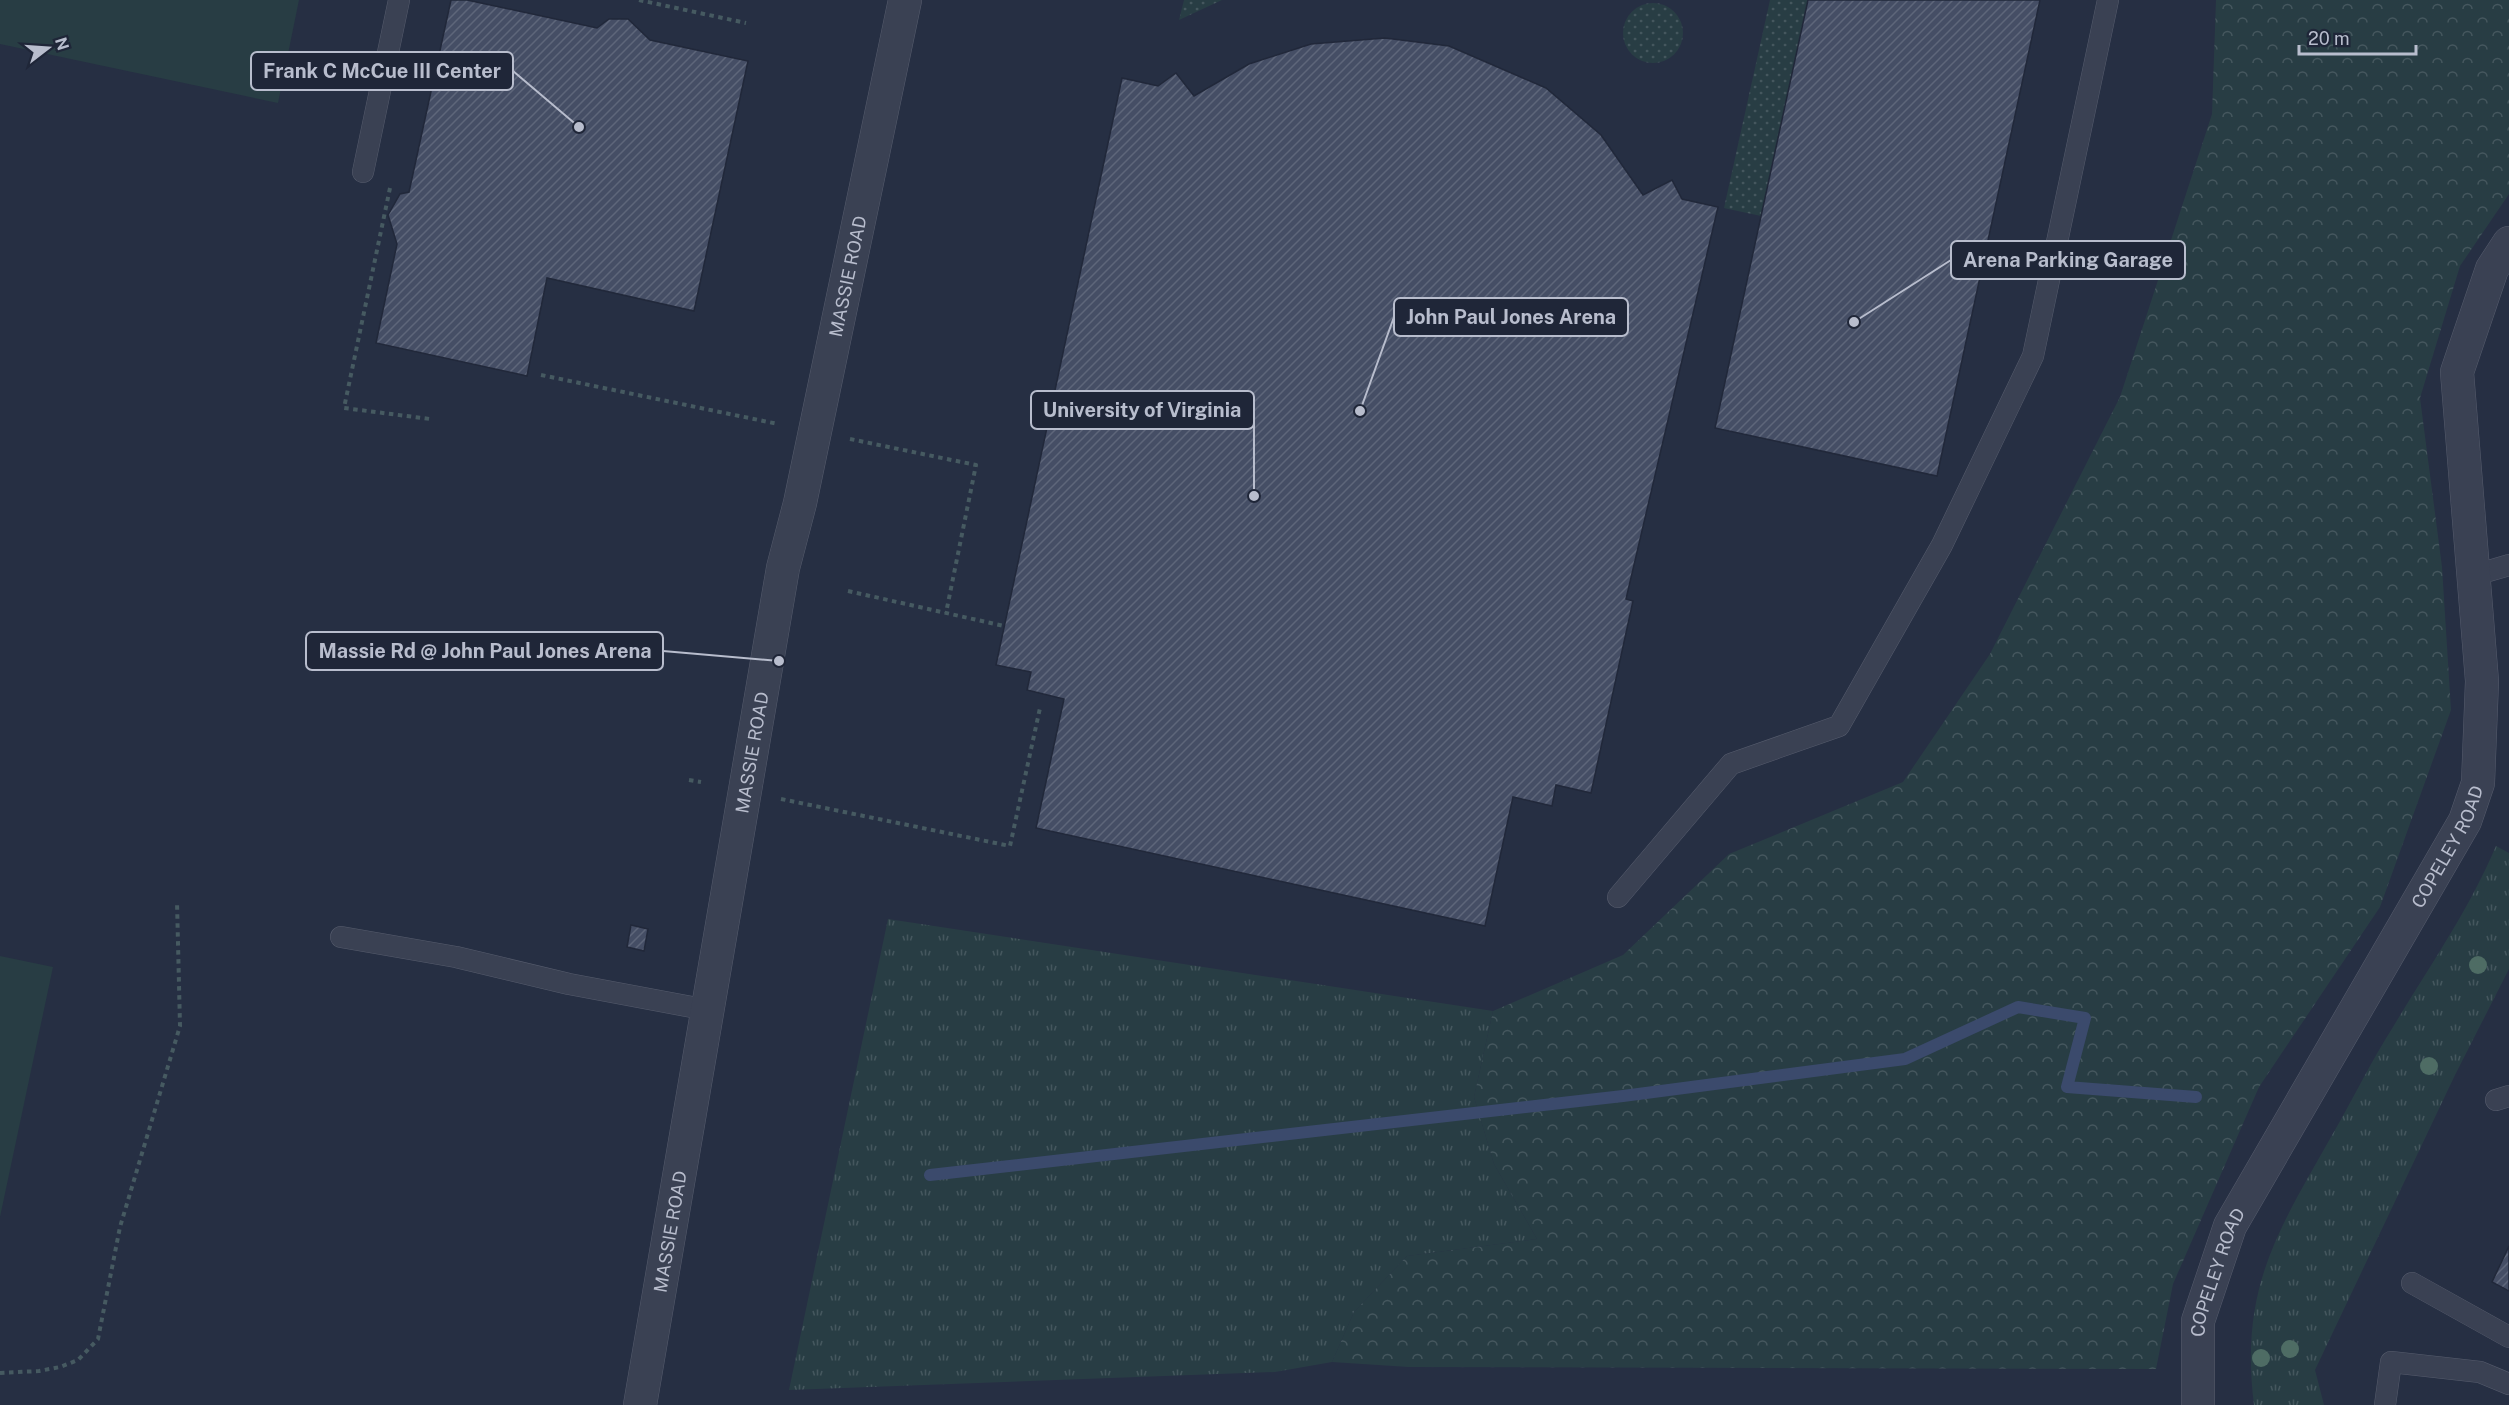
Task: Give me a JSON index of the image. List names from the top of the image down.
{
  "streets": {
    "street": ["MASSIE ROAD", "COPELEY ROAD"]
  },
  "places": [
    "Frank C McCue III Center",
    "Arena Parking Garage",
    "John Paul Jones Arena",
    "University of Virginia",
    "Massie Rd @ John Paul Jones Arena"
  ],
  "scale_bar": "20 m",
  "north": "right"
}
